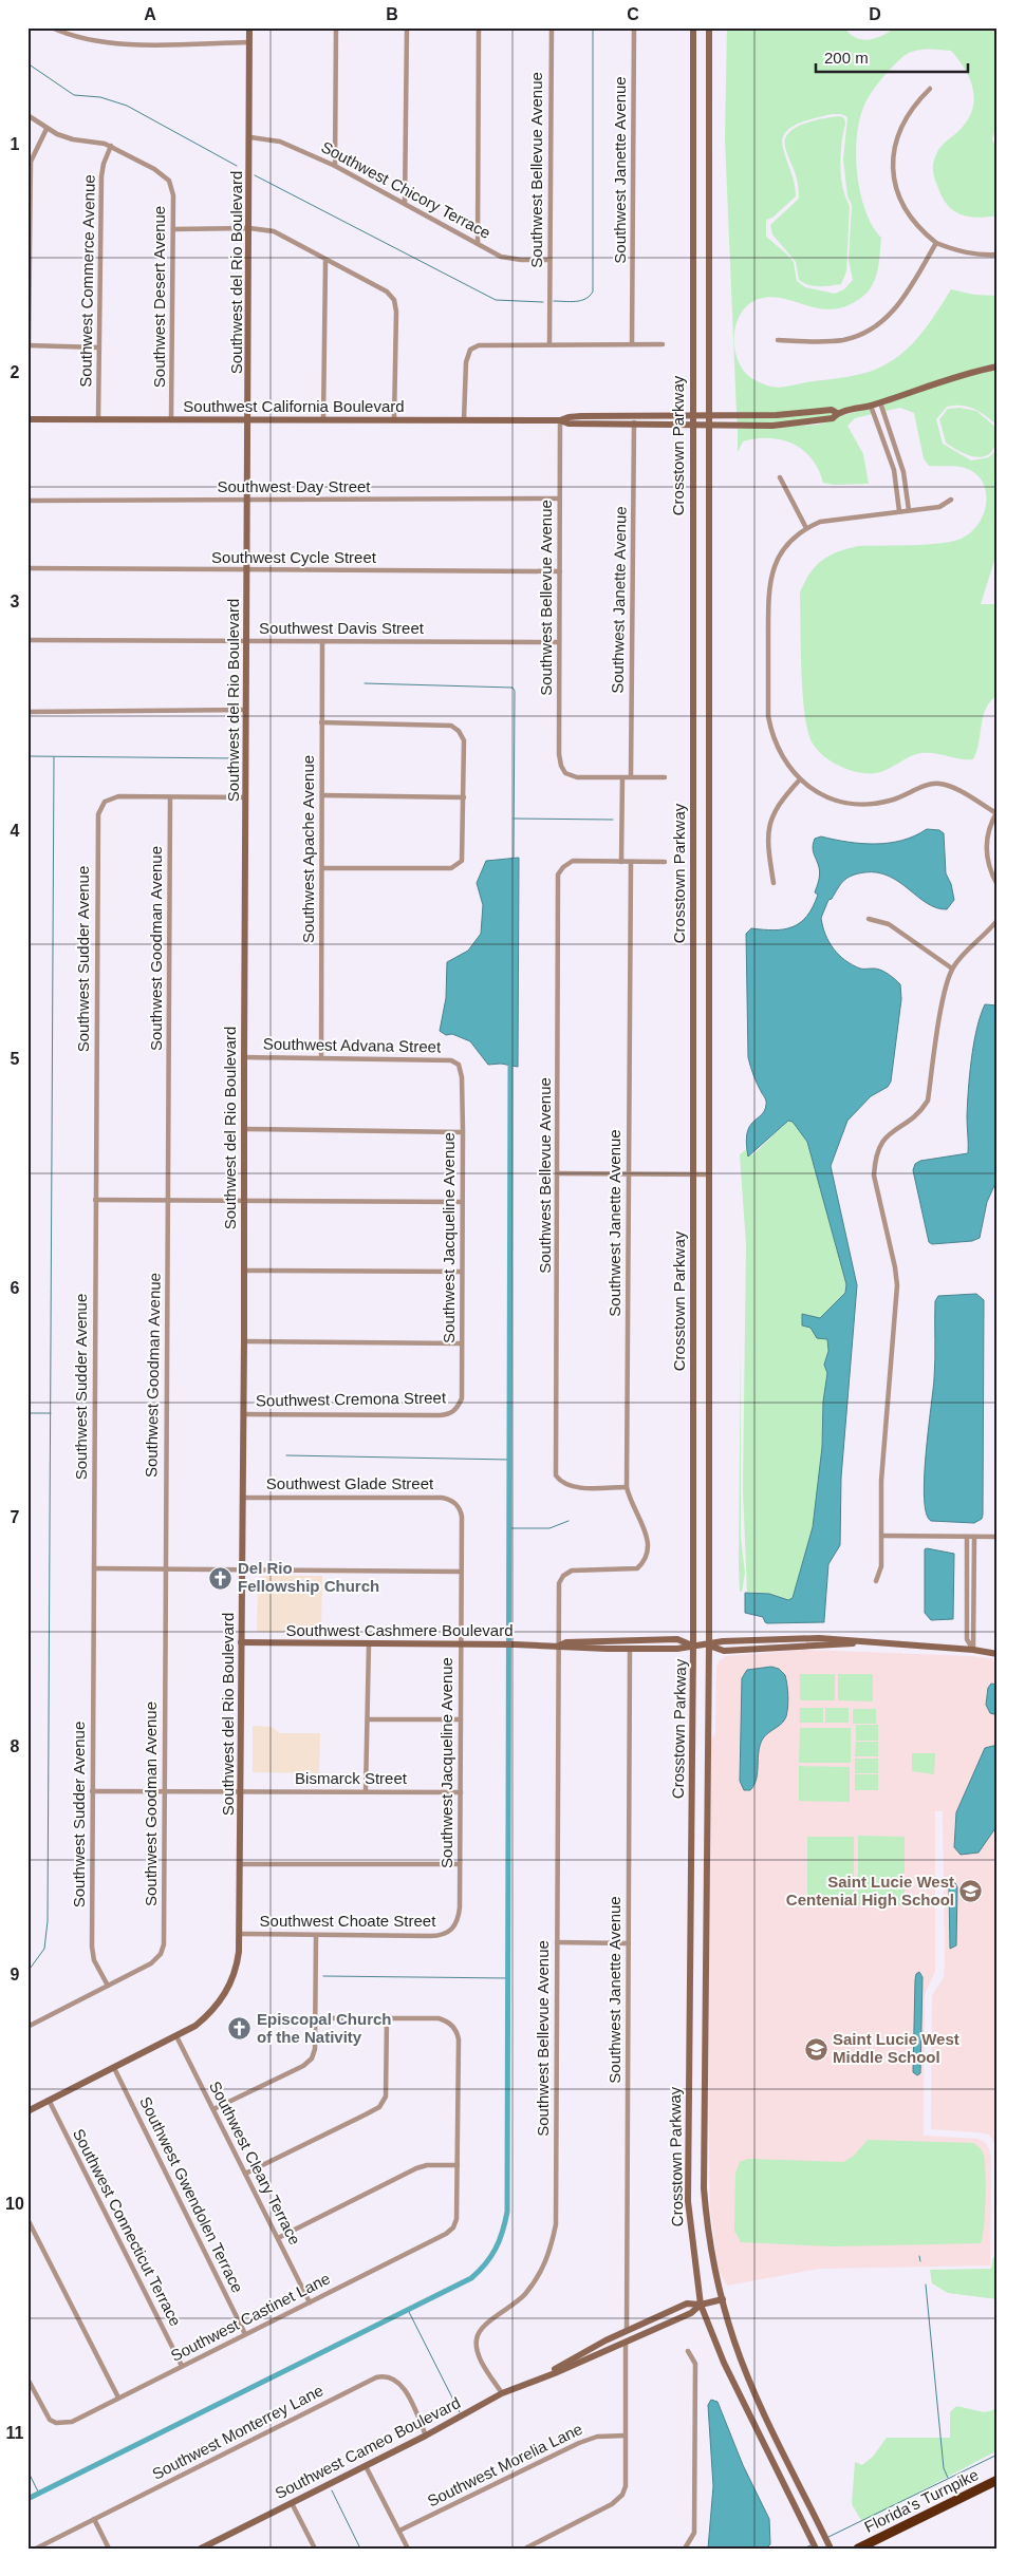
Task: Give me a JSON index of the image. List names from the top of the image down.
{
  "streets": {
    "highway": ["Florida's Turnpike"],
    "street": [
      "Southwest Bellevue Avenue",
      "Southwest Janette Avenue",
      "Southwest Chicory Terrace",
      "Southwest del Rio Boulevard",
      "Southwest Commerce Avenue",
      "Southwest Desert Avenue",
      "Southwest California Boulevard",
      "Crosstown Parkway",
      "Southwest Day Street",
      "Southwest Cycle Street",
      "Southwest Davis Street",
      "Southwest Apache Avenue",
      "Southwest Goodman Avenue",
      "Southwest Sudder Avenue",
      "Southwest Advana Street",
      "Southwest Jacqueline Avenue",
      "Southwest Cremona Street",
      "Southwest Glade Street",
      "Southwest Cashmere Boulevard",
      "Bismarck Street",
      "Southwest Choate Street",
      "Southwest Cleary Terrace",
      "Southwest Gwendolen Terrace",
      "Southwest Connecticut Terrace",
      "Southwest Castinet Lane",
      "Southwest Monterrey Lane",
      "Southwest Cameo Boulevard",
      "Southwest Morelia Lane"
    ]
  },
  "crossings": [
    ["Southwest Bellevue Avenue", "Southwest Janette Avenue"],
    ["Southwest Bellevue Avenue", "Southwest Chicory Terrace"],
    ["Southwest Bellevue Avenue", "Southwest California Boulevard"],
    ["Southwest Bellevue Avenue", "Southwest Day Street"],
    ["Southwest Bellevue Avenue", "Southwest Cycle Street"],
    ["Southwest Bellevue Avenue", "Southwest Davis Street"],
    ["Southwest Bellevue Avenue", "Southwest Cashmere Boulevard"],
    ["Southwest Bellevue Avenue", "Southwest Cameo Boulevard"],
    ["Southwest Janette Avenue", "Southwest California Boulevard"],
    ["Southwest Janette Avenue", "Southwest Cashmere Boulevard"],
    ["Southwest Janette Avenue", "Southwest Cameo Boulevard"],
    ["Southwest Chicory Terrace", "Southwest del Rio Boulevard"],
    ["Southwest del Rio Boulevard", "Southwest California Boulevard"],
    ["Southwest del Rio Boulevard", "Southwest Day Street"],
    ["Southwest del Rio Boulevard", "Southwest Cycle Street"],
    ["Southwest del Rio Boulevard", "Southwest Davis Street"],
    ["Southwest del Rio Boulevard", "Southwest Advana Street"],
    ["Southwest del Rio Boulevard", "Southwest Cremona Street"],
    ["Southwest del Rio Boulevard", "Southwest Glade Street"],
    ["Southwest del Rio Boulevard", "Southwest Cashmere Boulevard"],
    ["Southwest del Rio Boulevard", "Bismarck Street"],
    ["Southwest del Rio Boulevard", "Southwest Choate Street"],
    ["Southwest del Rio Boulevard", "Southwest Cleary Terrace"],
    ["Southwest del Rio Boulevard", "Southwest Gwendolen Terrace"],
    ["Southwest del Rio Boulevard", "Southwest Connecticut Terrace"],
    ["Southwest Commerce Avenue", "Southwest Desert Avenue"],
    ["Southwest Commerce Avenue", "Southwest California Boulevard"],
    ["Southwest Desert Avenue", "Southwest California Boulevard"],
    ["Southwest California Boulevard", "Crosstown Parkway"],
    ["Crosstown Parkway", "Southwest Cashmere Boulevard"],
    ["Crosstown Parkway", "Southwest Cameo Boulevard"],
    ["Southwest Davis Street", "Southwest Apache Avenue"],
    ["Southwest Apache Avenue", "Southwest Advana Street"],
    ["Southwest Goodman Avenue", "Southwest Sudder Avenue"],
    ["Southwest Goodman Avenue", "Bismarck Street"],
    ["Southwest Sudder Avenue", "Bismarck Street"],
    ["Southwest Advana Street", "Southwest Jacqueline Avenue"],
    ["Southwest Jacqueline Avenue", "Southwest Cremona Street"],
    ["Southwest Jacqueline Avenue", "Southwest Glade Street"],
    ["Southwest Jacqueline Avenue", "Southwest Cashmere Boulevard"],
    ["Southwest Jacqueline Avenue", "Bismarck Street"],
    ["Southwest Jacqueline Avenue", "Southwest Choate Street"],
    ["Southwest Cleary Terrace", "Southwest Castinet Lane"],
    ["Southwest Gwendolen Terrace", "Southwest Castinet Lane"],
    ["Southwest Connecticut Terrace", "Southwest Castinet Lane"],
    ["Southwest Monterrey Lane", "Southwest Cameo Boulevard"]
  ],
  "places": {
    "church": ["Del Rio Fellowship Church", "Episcopal Church of the Nativity"],
    "school or university": ["Saint Lucie West Centenial High School", "Saint Lucie West Middle School"]
  },
  "scale_bar": "200 m",
  "grid": {
    "columns": [
      "A",
      "B",
      "C",
      "D"
    ],
    "rows": [
      "1",
      "2",
      "3",
      "4",
      "5",
      "6",
      "7",
      "8",
      "9",
      "10",
      "11"
    ]
  }
}
